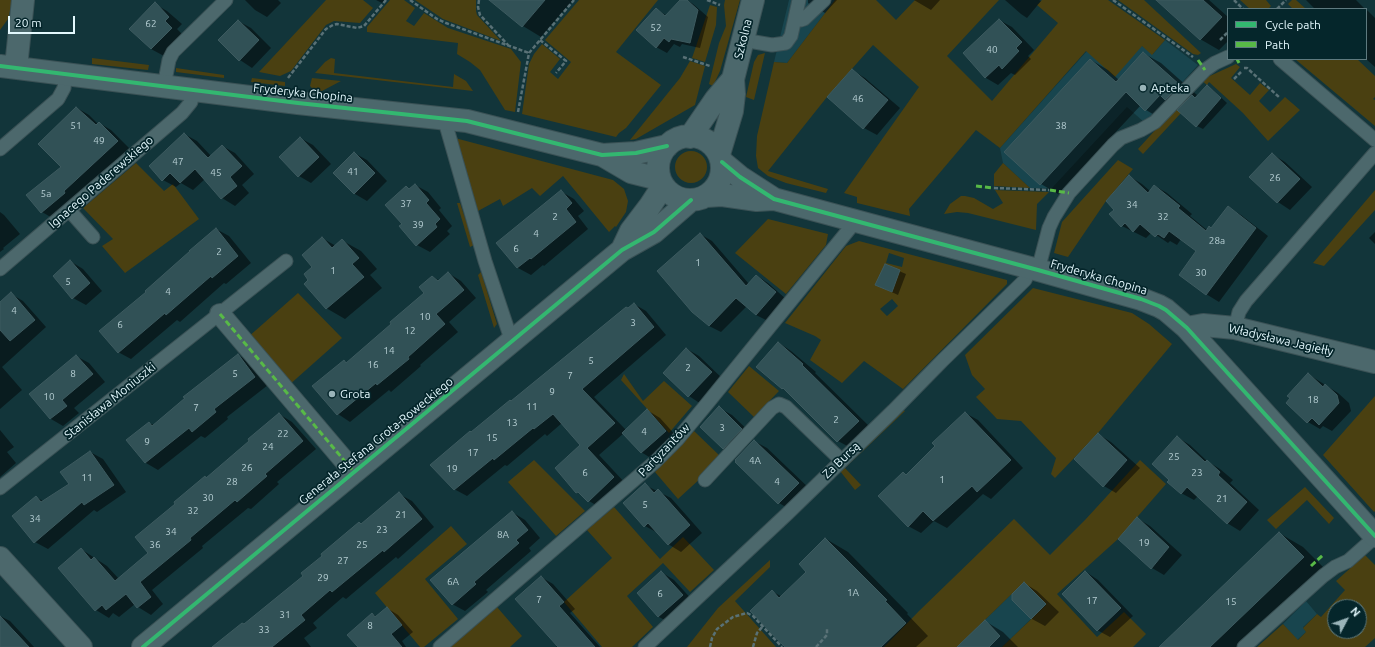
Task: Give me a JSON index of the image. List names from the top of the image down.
{
  "streets": {
    "street": [
      "Szkolna",
      "Fryderyka Chopina",
      "Władysława Jagiełły",
      "Generała Stefana Grota-Roweckiego"
    ],
    "lane": [
      "Ignacego Paderewskiego",
      "Stanisława Moniuszki",
      "Partyzantów",
      "Za Bursą"
    ]
  },
  "crossings": [
    ["Fryderyka Chopina", "Ignacego Paderewskiego"],
    ["Fryderyka Chopina", "Władysława Jagiełły"],
    ["Fryderyka Chopina", "Partyzantów"],
    ["Fryderyka Chopina", "Za Bursą"]
  ],
  "places": ["Apteka", "Grota"],
  "house_numbers": [
    "62",
    "52",
    "40",
    "46",
    "51",
    "38",
    "49",
    "47",
    "41",
    "45",
    "26",
    "5a",
    "37",
    "34",
    "2",
    "32",
    "39",
    "4",
    "28a",
    "6",
    "2",
    "1",
    "1",
    "30",
    "5",
    "4",
    "4",
    "10",
    "3",
    "6",
    "12",
    "14",
    "5",
    "16",
    "2",
    "8",
    "5",
    "7",
    "9",
    "10",
    "18",
    "11",
    "7",
    "2",
    "13",
    "3",
    "4",
    "22",
    "15",
    "9",
    "24",
    "17",
    "25",
    "4A",
    "26",
    "19",
    "6",
    "23",
    "11",
    "1",
    "28",
    "4",
    "30",
    "21",
    "5",
    "32",
    "21",
    "34",
    "23",
    "34",
    "8A",
    "19",
    "36",
    "25",
    "27",
    "29",
    "6A",
    "1A",
    "6",
    "7",
    "17",
    "15",
    "31",
    "8",
    "33"
  ],
  "legend": ["Cycle path", "Path"],
  "scale_bar": "20 m",
  "north": "top right"
}
